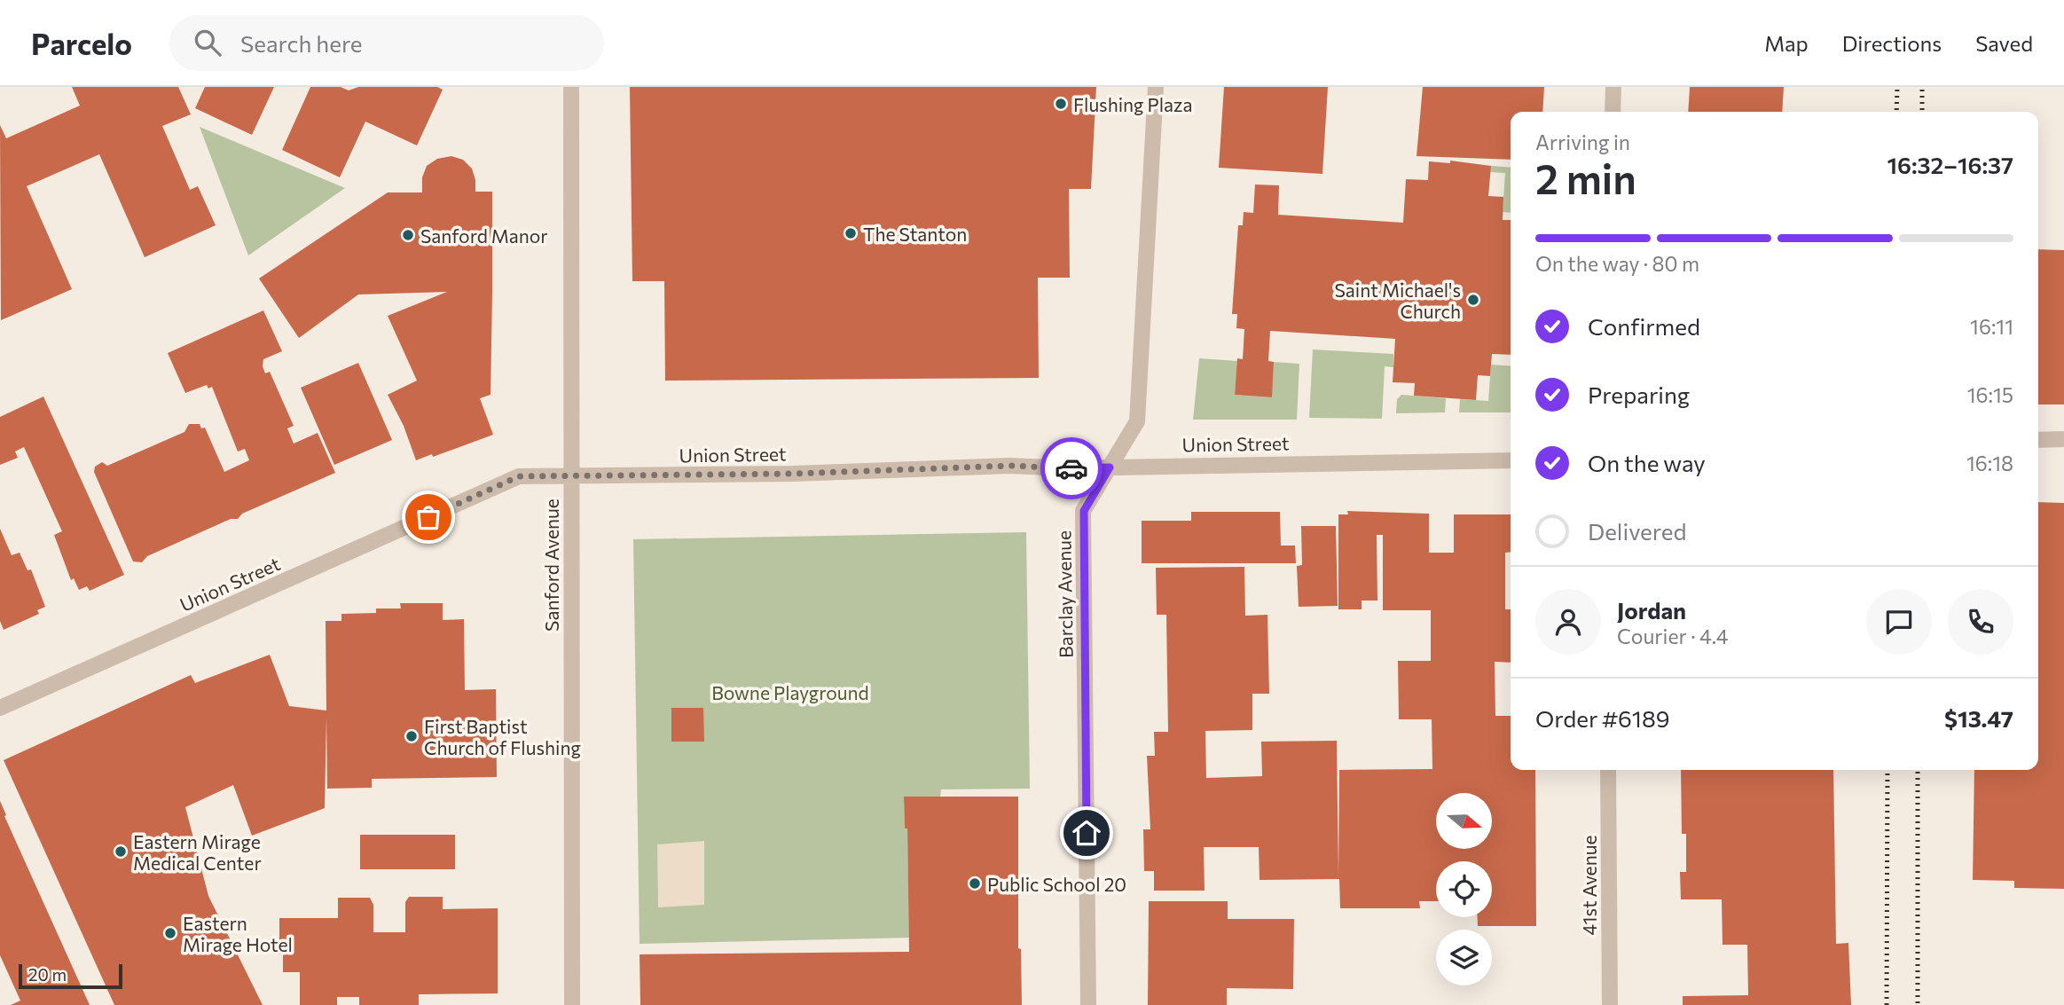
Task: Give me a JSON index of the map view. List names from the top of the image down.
{
  "streets": {
    "street": [
      "Union Street",
      "Sanford Avenue",
      "Barclay Avenue",
      "41st Avenue"
    ]
  },
  "crossings": [
    ["Union Street", "Sanford Avenue"],
    ["Union Street", "Barclay Avenue"]
  ],
  "parks": ["Bowne Playground"],
  "places": [
    "Flushing Plaza",
    "The Stanton",
    "Sanford Manor",
    "Saint Michael's Church",
    "First Baptist Church of Flushing",
    "Eastern Mirage Medical Center",
    "Public School 20",
    "Eastern Mirage Hotel"
  ],
  "scale_bar": "20 m",
  "north": "right",
  "page": {
    "header": "Parcelo",
    "search": "Search here",
    "nav": ["Map", "Directions", "Saved"],
    "heading": ["2 min", "Arriving in", "16:32–16:37"],
    "panel": [
      "Jordan",
      "Courier · 4.4",
      "Order #6189",
      "$13.47"
    ],
    "bar": "On the way · 80 m",
    "list": [
      ["Confirmed", "16:11"],
      ["Preparing", "16:15"],
      ["On the way", "16:18"],
      "Delivered"
    ],
    "scale": "20 m"
  }
}
